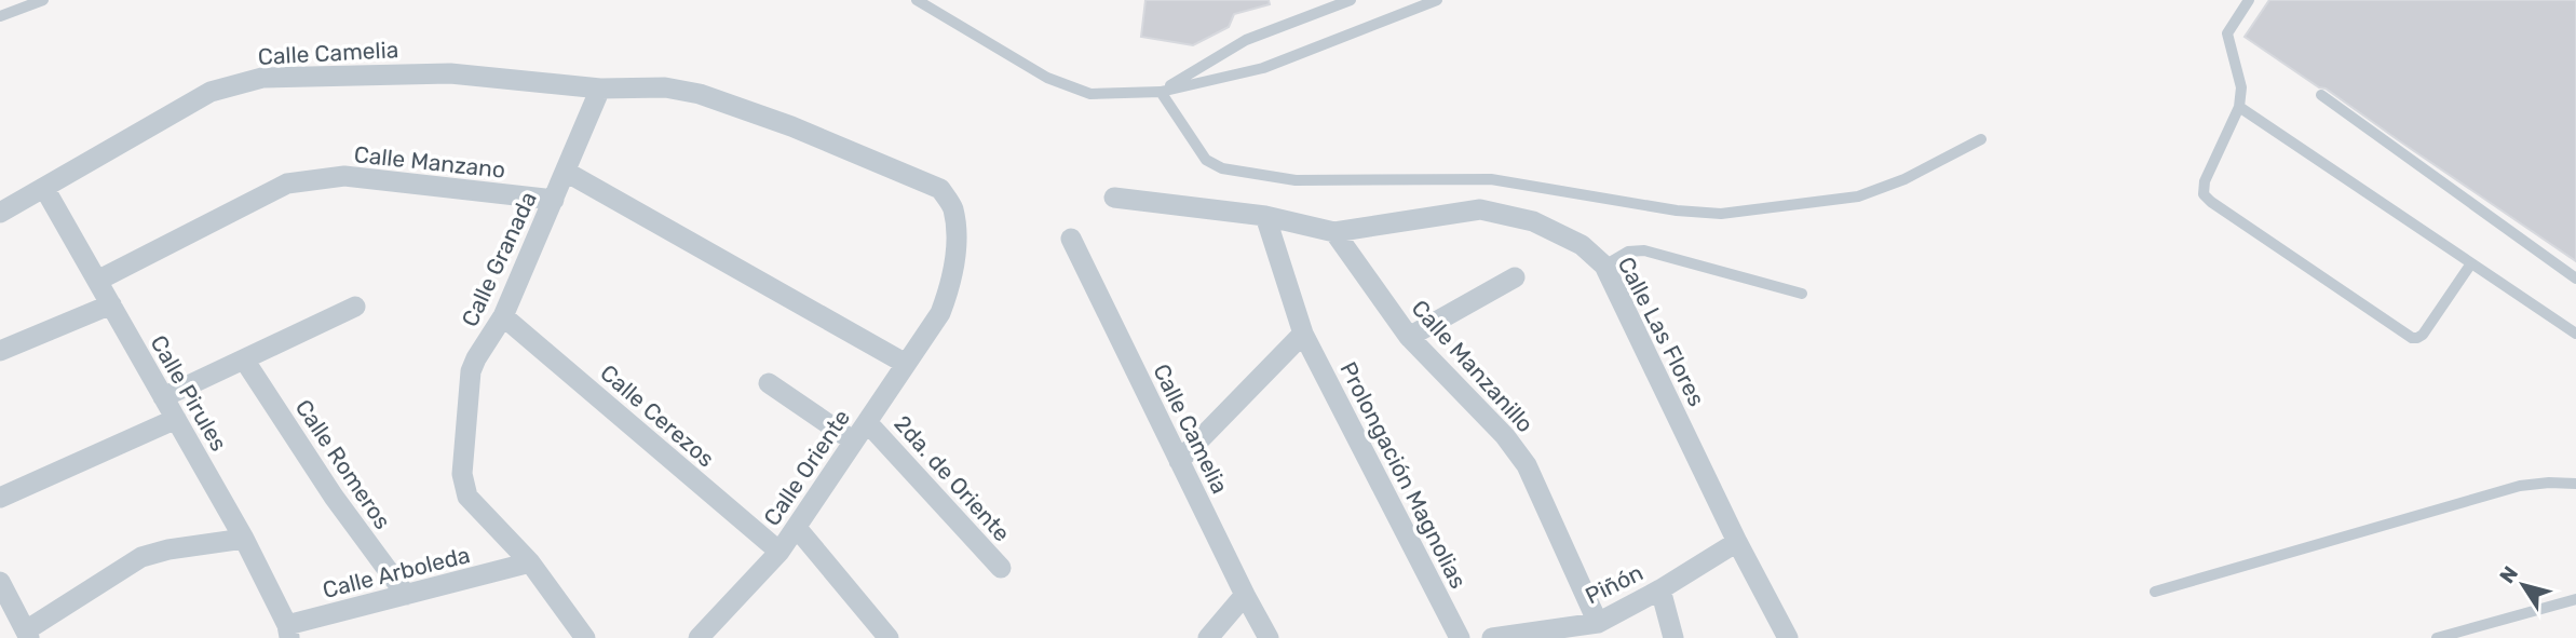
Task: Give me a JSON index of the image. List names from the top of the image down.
{
  "streets": {
    "street": [
      "Calle Camelia",
      "Calle Manzano",
      "Calle Granada",
      "Calle Las Flores",
      "Calle Manzanillo",
      "Calle Pirules",
      "Calle Cerezos",
      "Calle Romeros",
      "Calle Oriente",
      "Prolongación Magnolias",
      "2da. de Oriente",
      "Calle Arboleda",
      "Piñón"
    ]
  },
  "crossings": [
    ["Calle Camelia", "Calle Granada"],
    ["Calle Camelia", "Calle Pirules"],
    ["Calle Camelia", "Calle Oriente"],
    ["Calle Manzano", "Calle Granada"],
    ["Calle Manzano", "Calle Pirules"],
    ["Calle Granada", "Calle Cerezos"],
    ["Calle Granada", "Calle Arboleda"],
    ["Calle Las Flores", "Calle Manzanillo"],
    ["Calle Las Flores", "Piñón"],
    ["Calle Manzanillo", "Piñón"],
    ["Calle Pirules", "Calle Arboleda"],
    ["Calle Cerezos", "Calle Oriente"],
    ["Calle Romeros", "Calle Arboleda"],
    ["Calle Oriente", "2da. de Oriente"]
  ],
  "north": "top left"
}
